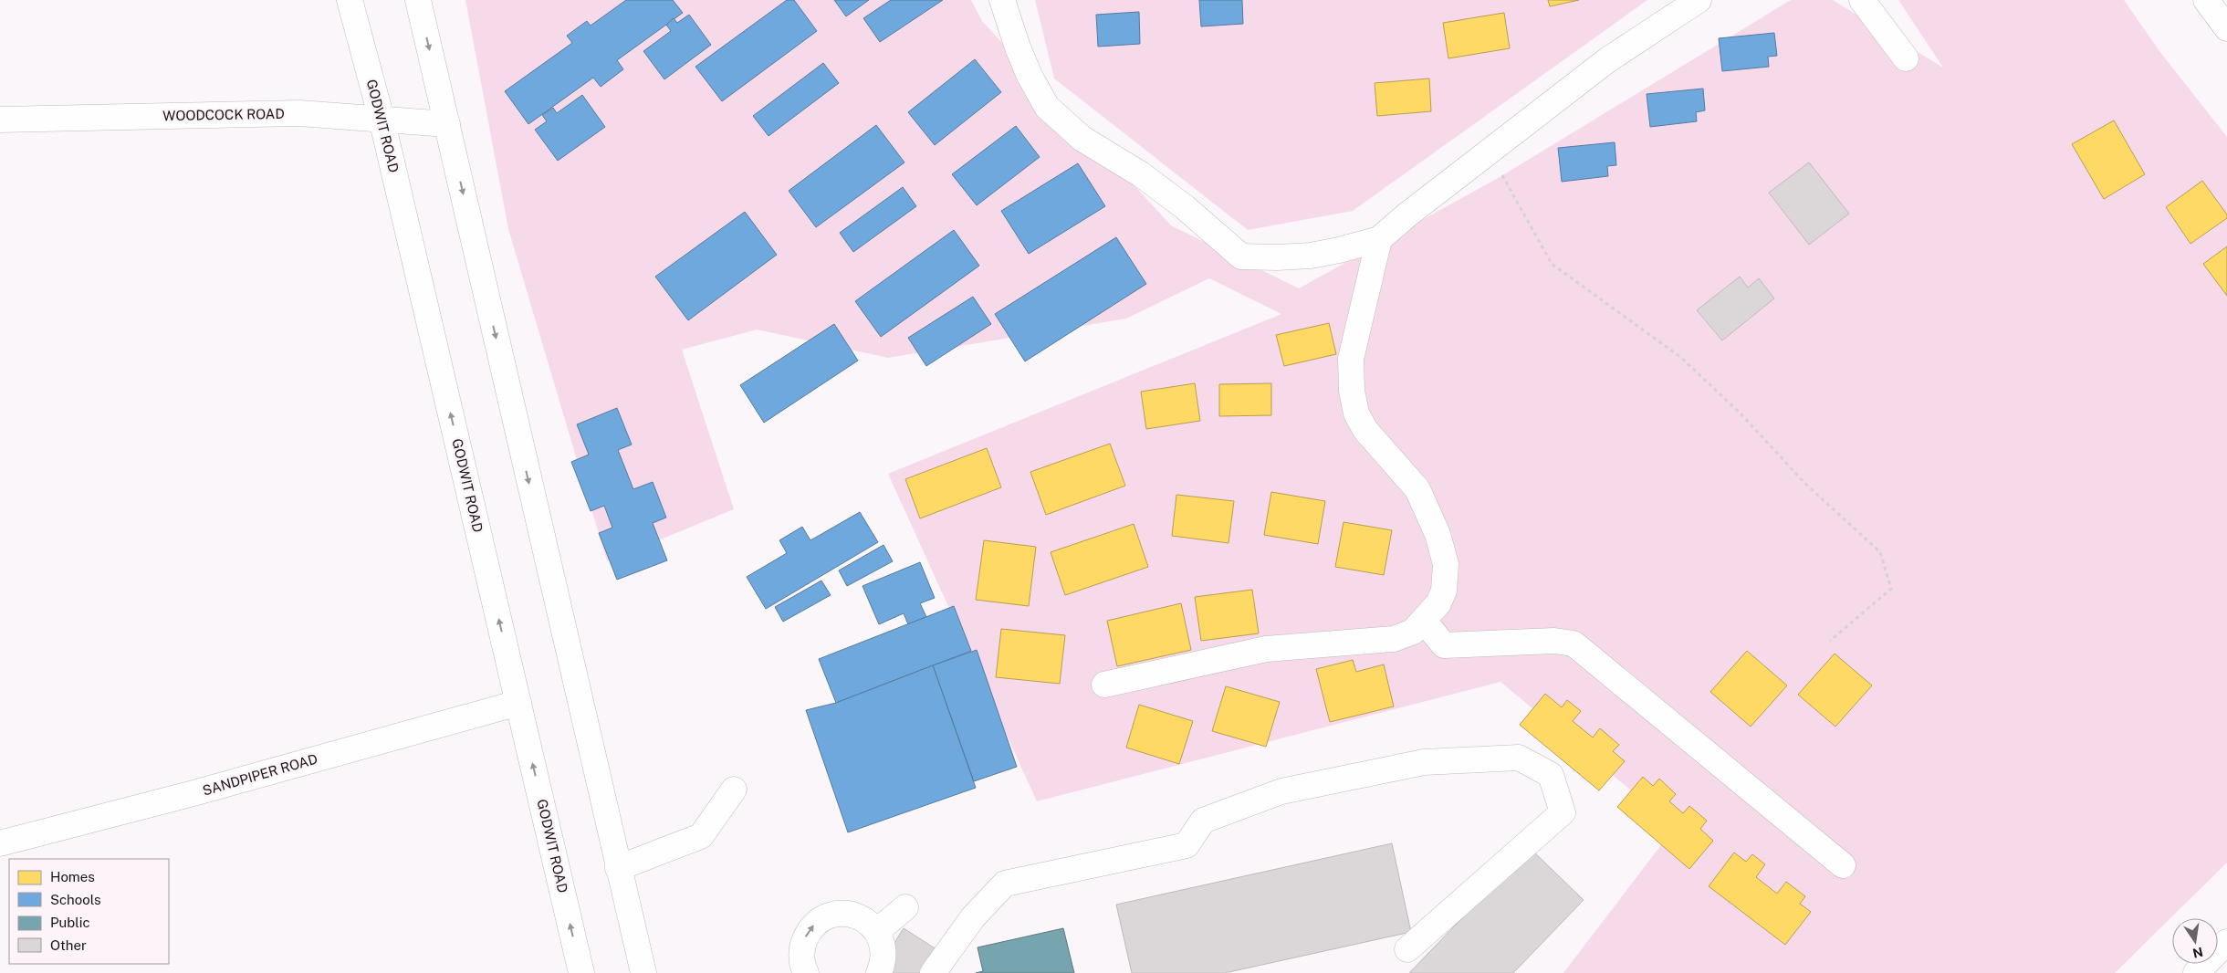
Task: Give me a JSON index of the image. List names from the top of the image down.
{
  "streets": {
    "main road": ["WOODCOCK ROAD", "GODWIT ROAD", "SANDPIPER ROAD"]
  },
  "crossings": [
    ["WOODCOCK ROAD", "GODWIT ROAD"],
    ["GODWIT ROAD", "SANDPIPER ROAD"]
  ],
  "legend": [
    "Homes",
    "Schools",
    "Public",
    "Other"
  ],
  "north": "bottom"
}
